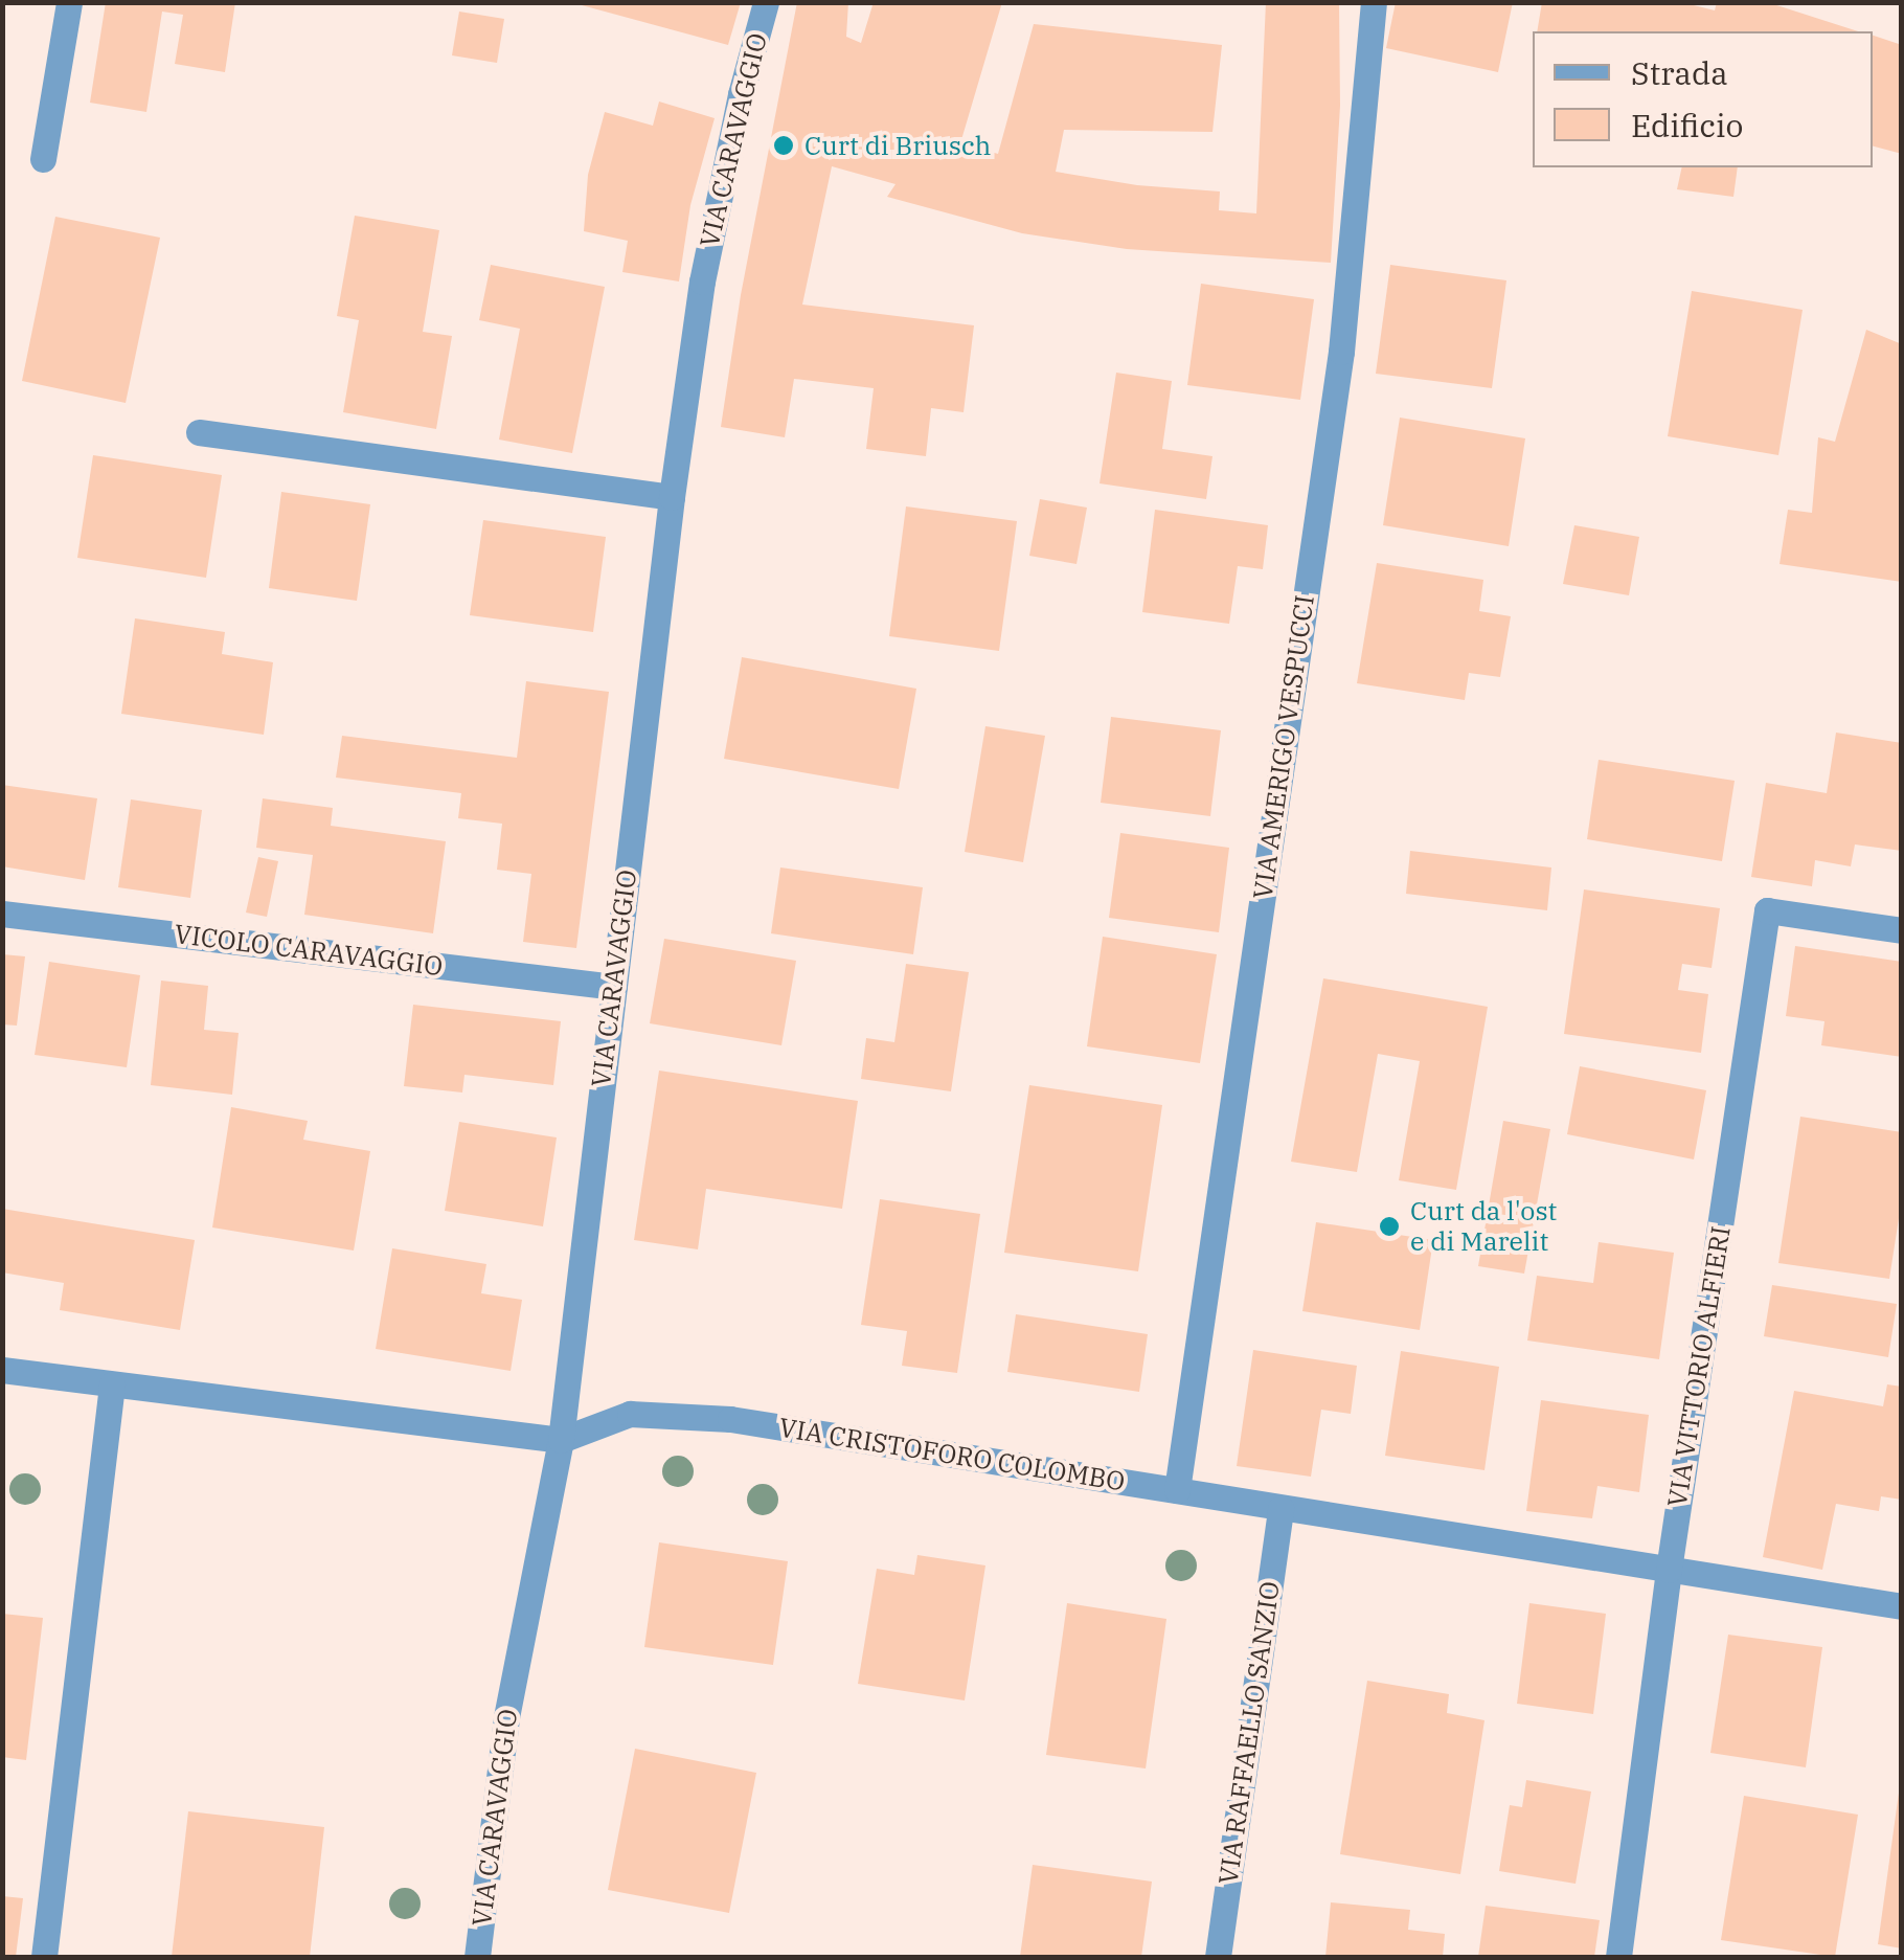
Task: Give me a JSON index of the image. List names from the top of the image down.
{
  "streets": {
    "street": [
      "VIA CARAVAGGIO",
      "VIA AMERIGO VESPUCCI",
      "VICOLO CARAVAGGIO",
      "VIA VITTORIO ALFIERI",
      "VIA CRISTOFORO COLOMBO",
      "VIA RAFFAELLO SANZIO"
    ]
  },
  "crossings": [
    ["VIA CARAVAGGIO", "VICOLO CARAVAGGIO"],
    ["VIA CARAVAGGIO", "VIA CRISTOFORO COLOMBO"],
    ["VIA AMERIGO VESPUCCI", "VIA CRISTOFORO COLOMBO"],
    ["VIA VITTORIO ALFIERI", "VIA CRISTOFORO COLOMBO"],
    ["VIA CRISTOFORO COLOMBO", "VIA RAFFAELLO SANZIO"]
  ],
  "places": ["Curt di Briusch", "Curt da l'ost e di Marelit"],
  "legend": ["Strada", "Edificio"]
}
